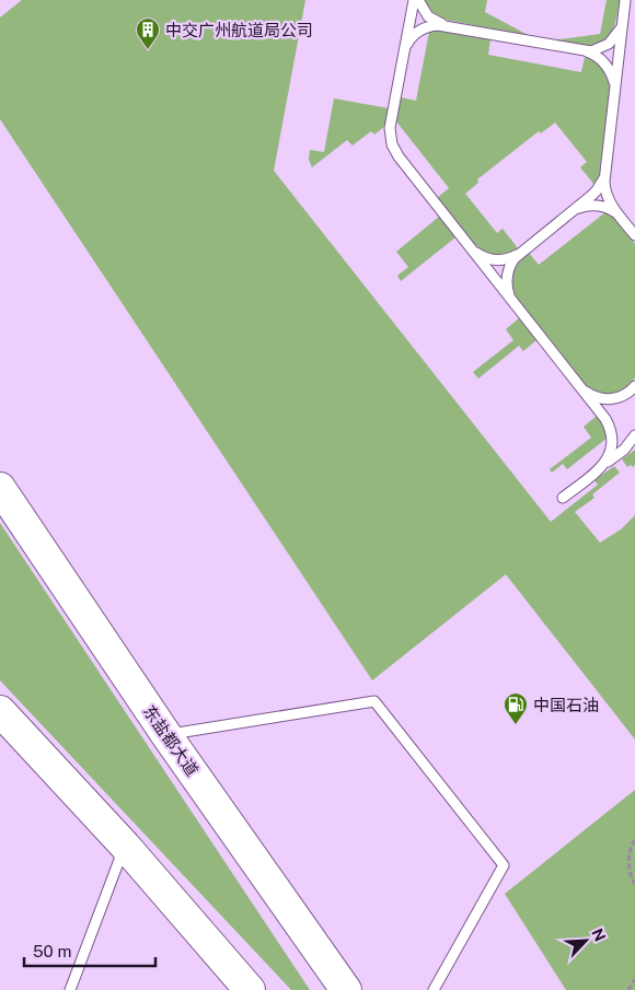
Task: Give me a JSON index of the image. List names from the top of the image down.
{
  "streets": {
    "highway": ["东盐都大道"]
  },
  "places": {
    "building": ["中交广州航道局公司"],
    "fuel station": ["中国石油"]
  },
  "scale_bar": "50 m",
  "north": "top right"
}
